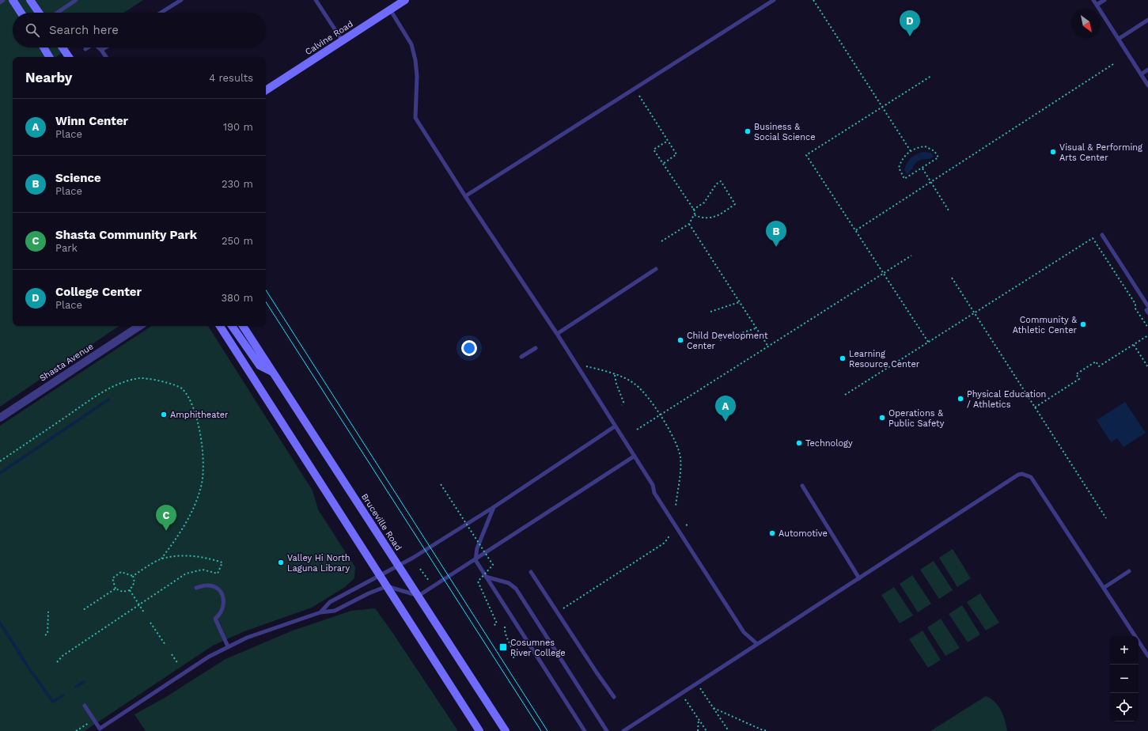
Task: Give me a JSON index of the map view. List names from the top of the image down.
{
  "streets": {
    "main road": ["Calvine Road", "Bruceville Road"],
    "street": ["Shasta Avenue"]
  },
  "places": {
    "other": [
      "Business & Social Science",
      "Visual & Performing Arts Center",
      "Community & Athletic Center",
      "Child Development Center",
      "Learning Resource Center",
      "Physical Education / Athletics",
      "Amphitheater",
      "Operations & Public Safety",
      "Technology",
      "Automotive",
      "Valley Hi North Laguna Library"
    ],
    "transit": ["Cosumnes River College"]
  },
  "north": "bottom right",
  "page": {
    "pins": [
      "D",
      "B",
      "A",
      "C"
    ],
    "search": "Search here",
    "heading": ["Nearby", "4 results"],
    "list": [
      {
        "mark": "A",
        "name": "Winn Center",
        "note": "Place",
        "value": "190 m"
      },
      {
        "mark": "B",
        "name": "Science",
        "note": "Place",
        "value": "230 m"
      },
      {
        "mark": "C",
        "name": "Shasta Community Park",
        "note": "Park",
        "value": "250 m"
      },
      {
        "mark": "D",
        "name": "College Center",
        "note": "Place",
        "value": "380 m"
      }
    ],
    "map_buttons": ["+", "−"]
  }
}
